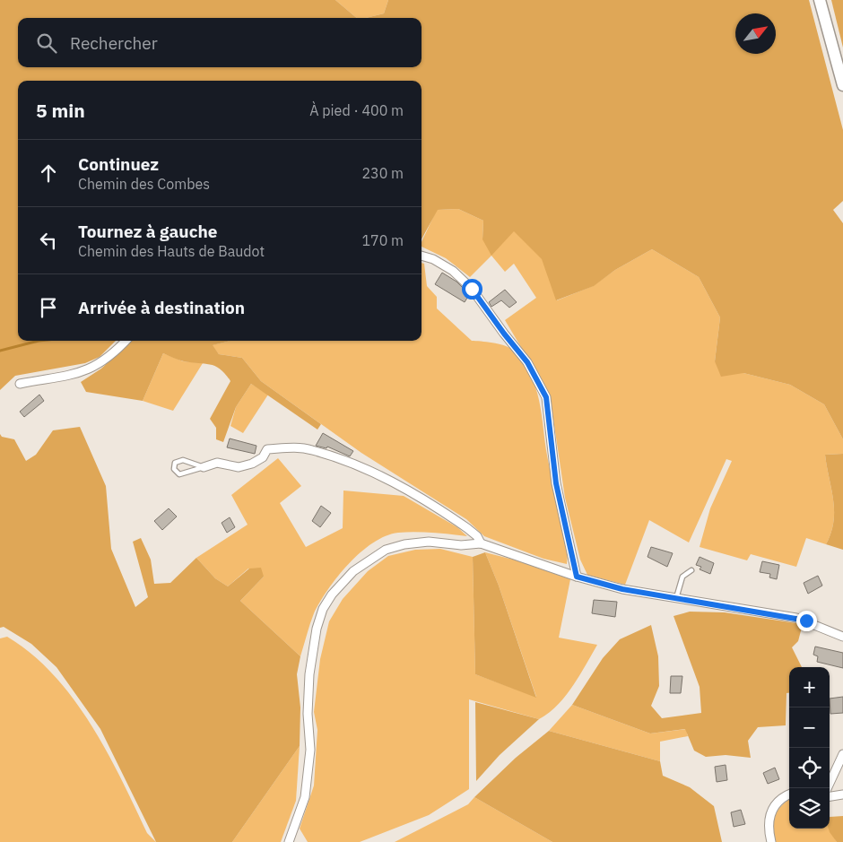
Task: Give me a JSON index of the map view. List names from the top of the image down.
{
  "north": "top right",
  "page": {
    "search": "Rechercher",
    "heading": ["5 min", "À pied · 400 m"],
    "list": [
      ["Continuez", "Chemin des Combes", "230 m"],
      ["Tournez à gauche", "Chemin des Hauts de Baudot", "170 m"],
      "Arrivée à destination"
    ],
    "map_buttons": ["+", "−"]
  }
}
